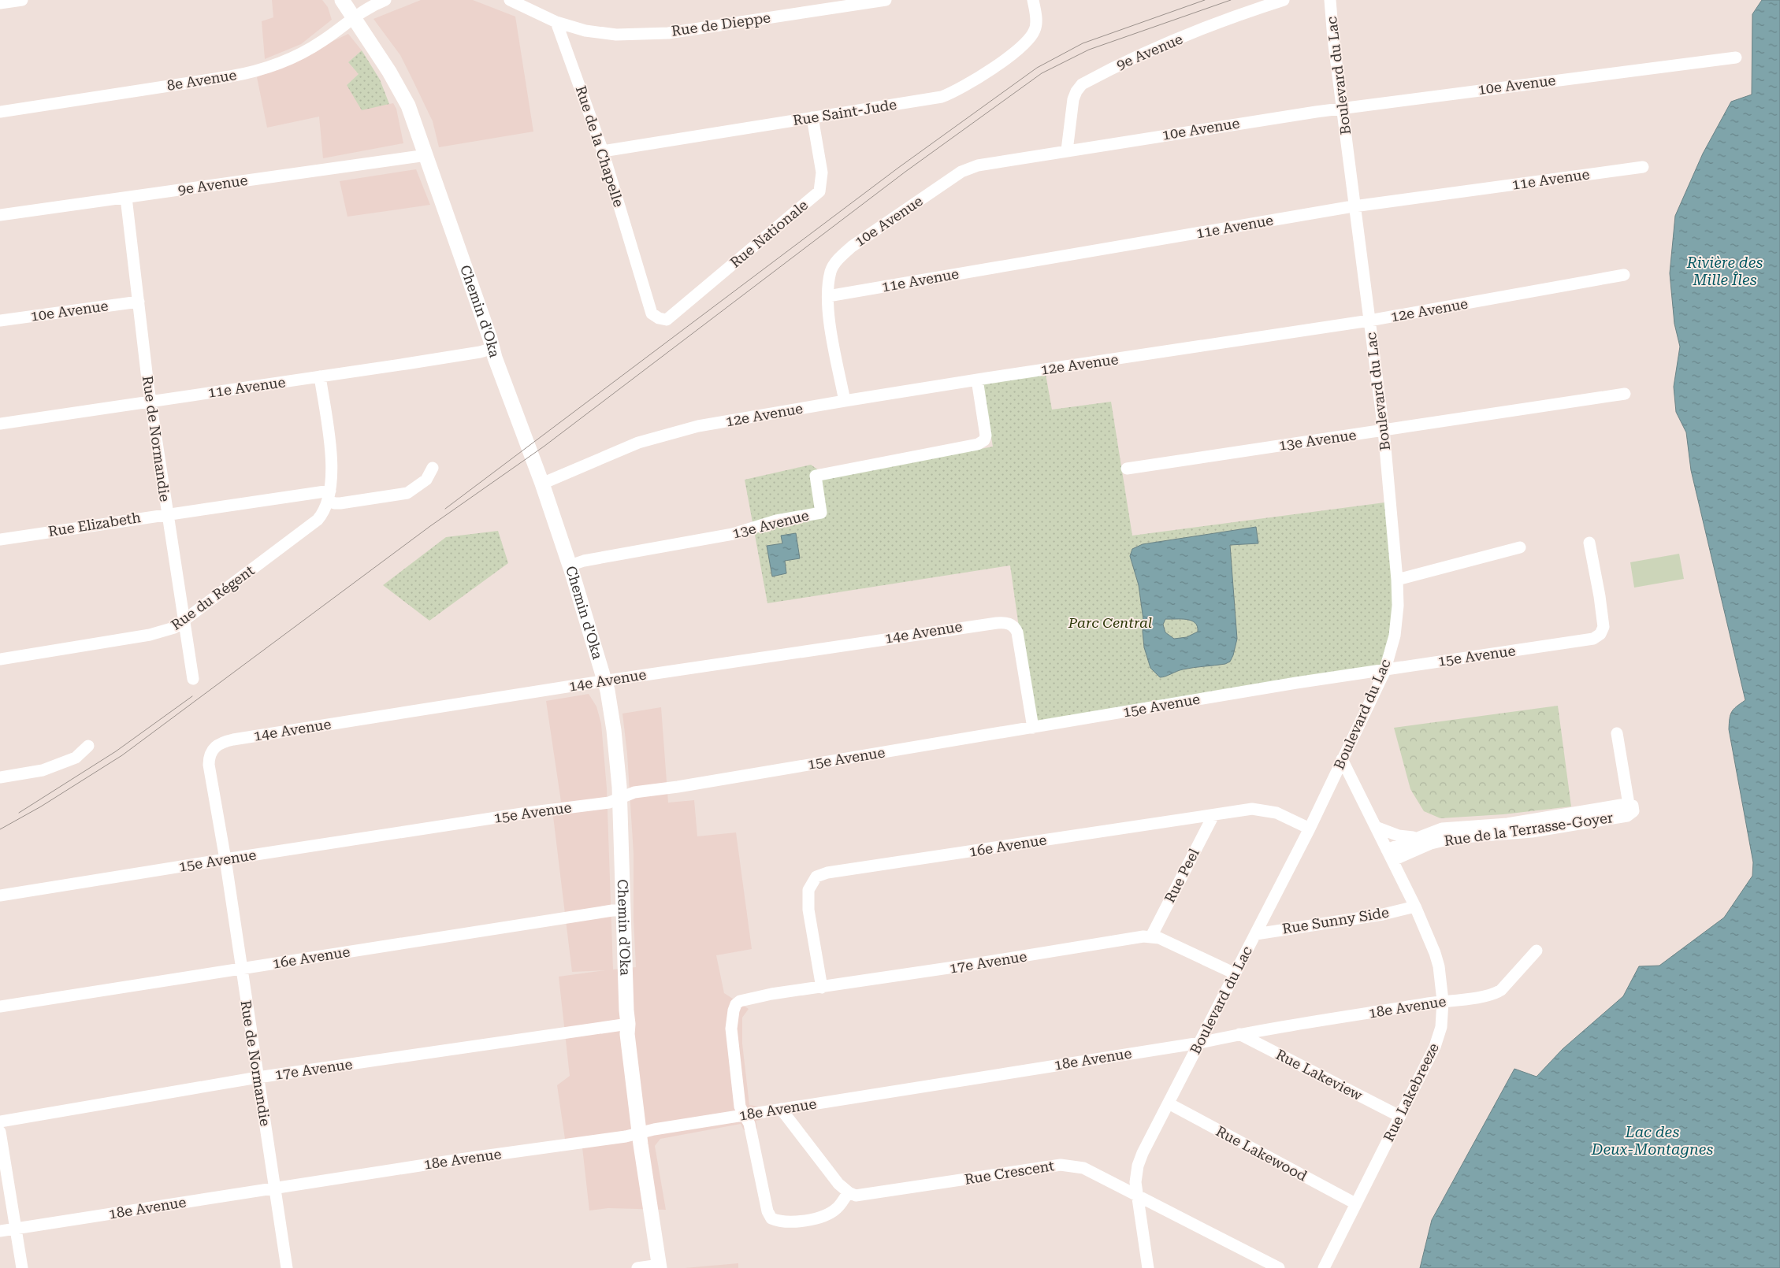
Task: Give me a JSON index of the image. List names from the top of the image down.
{
  "streets": {
    "main road": ["Chemin d'Oka"],
    "street": [
      "Rue de Dieppe",
      "9e Avenue",
      "Boulevard du Lac",
      "8e Avenue",
      "10e Avenue",
      "Rue Saint-Jude",
      "Rue de la Chapelle",
      "11e Avenue",
      "Rue Nationale",
      "12e Avenue",
      "Rue de Normandie",
      "13e Avenue",
      "Rue Elizabeth",
      "Rue du Régent",
      "14e Avenue",
      "15e Avenue",
      "Rue de la Terrasse-Goyer",
      "16e Avenue",
      "Rue Peel",
      "Rue Sunny Side",
      "17e Avenue",
      "18e Avenue",
      "Rue Lakeview",
      "Rue Lakebreeze",
      "Rue Lakewood",
      "Rue Crescent"
    ]
  },
  "crossings": [
    ["Rue de Dieppe", "Rue de la Chapelle"],
    ["9e Avenue", "10e Avenue"],
    ["9e Avenue", "Chemin d'Oka"],
    ["9e Avenue", "Rue de Normandie"],
    ["Boulevard du Lac", "10e Avenue"],
    ["Boulevard du Lac", "11e Avenue"],
    ["Boulevard du Lac", "12e Avenue"],
    ["Boulevard du Lac", "13e Avenue"],
    ["Boulevard du Lac", "15e Avenue"],
    ["Boulevard du Lac", "16e Avenue"],
    ["Boulevard du Lac", "Rue Sunny Side"],
    ["Boulevard du Lac", "17e Avenue"],
    ["Boulevard du Lac", "18e Avenue"],
    ["Boulevard du Lac", "Rue Lakebreeze"],
    ["Boulevard du Lac", "Rue Lakewood"],
    ["Boulevard du Lac", "Rue Crescent"],
    ["8e Avenue", "Chemin d'Oka"],
    ["10e Avenue", "11e Avenue"],
    ["10e Avenue", "12e Avenue"],
    ["10e Avenue", "Rue de Normandie"],
    ["Rue Saint-Jude", "Rue de la Chapelle"],
    ["Rue Saint-Jude", "Rue Nationale"],
    ["Rue de la Chapelle", "Rue Nationale"],
    ["11e Avenue", "Chemin d'Oka"],
    ["11e Avenue", "Rue de Normandie"],
    ["11e Avenue", "Rue du Régent"],
    ["12e Avenue", "Chemin d'Oka"],
    ["12e Avenue", "13e Avenue"],
    ["Chemin d'Oka", "13e Avenue"],
    ["Chemin d'Oka", "14e Avenue"],
    ["Chemin d'Oka", "15e Avenue"],
    ["Chemin d'Oka", "16e Avenue"],
    ["Chemin d'Oka", "17e Avenue"],
    ["Chemin d'Oka", "18e Avenue"],
    ["Rue de Normandie", "Rue Elizabeth"],
    ["Rue de Normandie", "Rue du Régent"],
    ["Rue de Normandie", "14e Avenue"],
    ["Rue de Normandie", "15e Avenue"],
    ["Rue de Normandie", "16e Avenue"],
    ["Rue de Normandie", "17e Avenue"],
    ["Rue de Normandie", "18e Avenue"],
    ["Rue Elizabeth", "Rue du Régent"],
    ["14e Avenue", "15e Avenue"],
    ["Rue de la Terrasse-Goyer", "Rue Lakebreeze"],
    ["16e Avenue", "Rue Peel"],
    ["16e Avenue", "17e Avenue"],
    ["Rue Peel", "17e Avenue"],
    ["Rue Sunny Side", "Rue Lakebreeze"],
    ["17e Avenue", "18e Avenue"],
    ["18e Avenue", "Rue Lakeview"],
    ["18e Avenue", "Rue Lakebreeze"],
    ["Rue Lakeview", "Rue Lakebreeze"],
    ["Rue Lakebreeze", "Rue Lakewood"]
  ],
  "water": ["Rivière des Mille Îles", "Lac des Deux-Montagnes"],
  "parks": ["Parc Central"]
}
